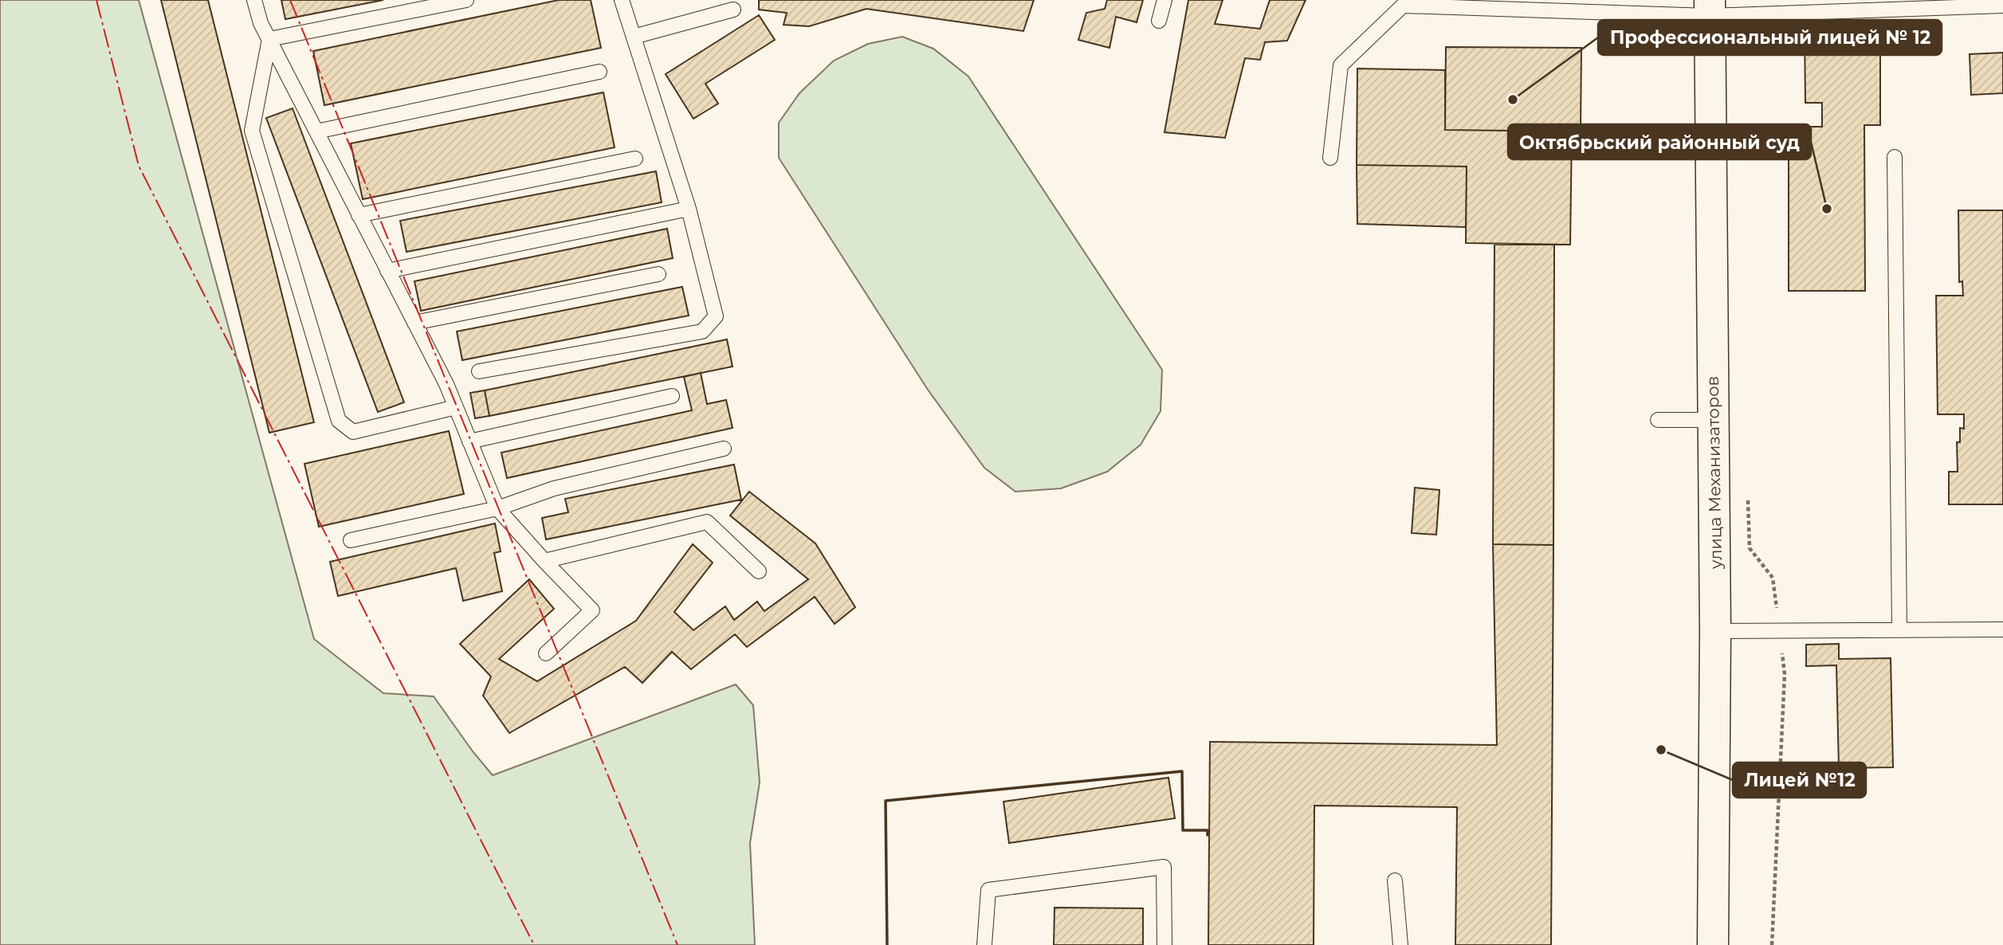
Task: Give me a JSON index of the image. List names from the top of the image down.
{
  "streets": {
    "main road": ["улица Механизаторов"]
  },
  "places": ["Профессиональный лицей № 12", "Октябрьский районный суд", "Лицей №12"]
}
